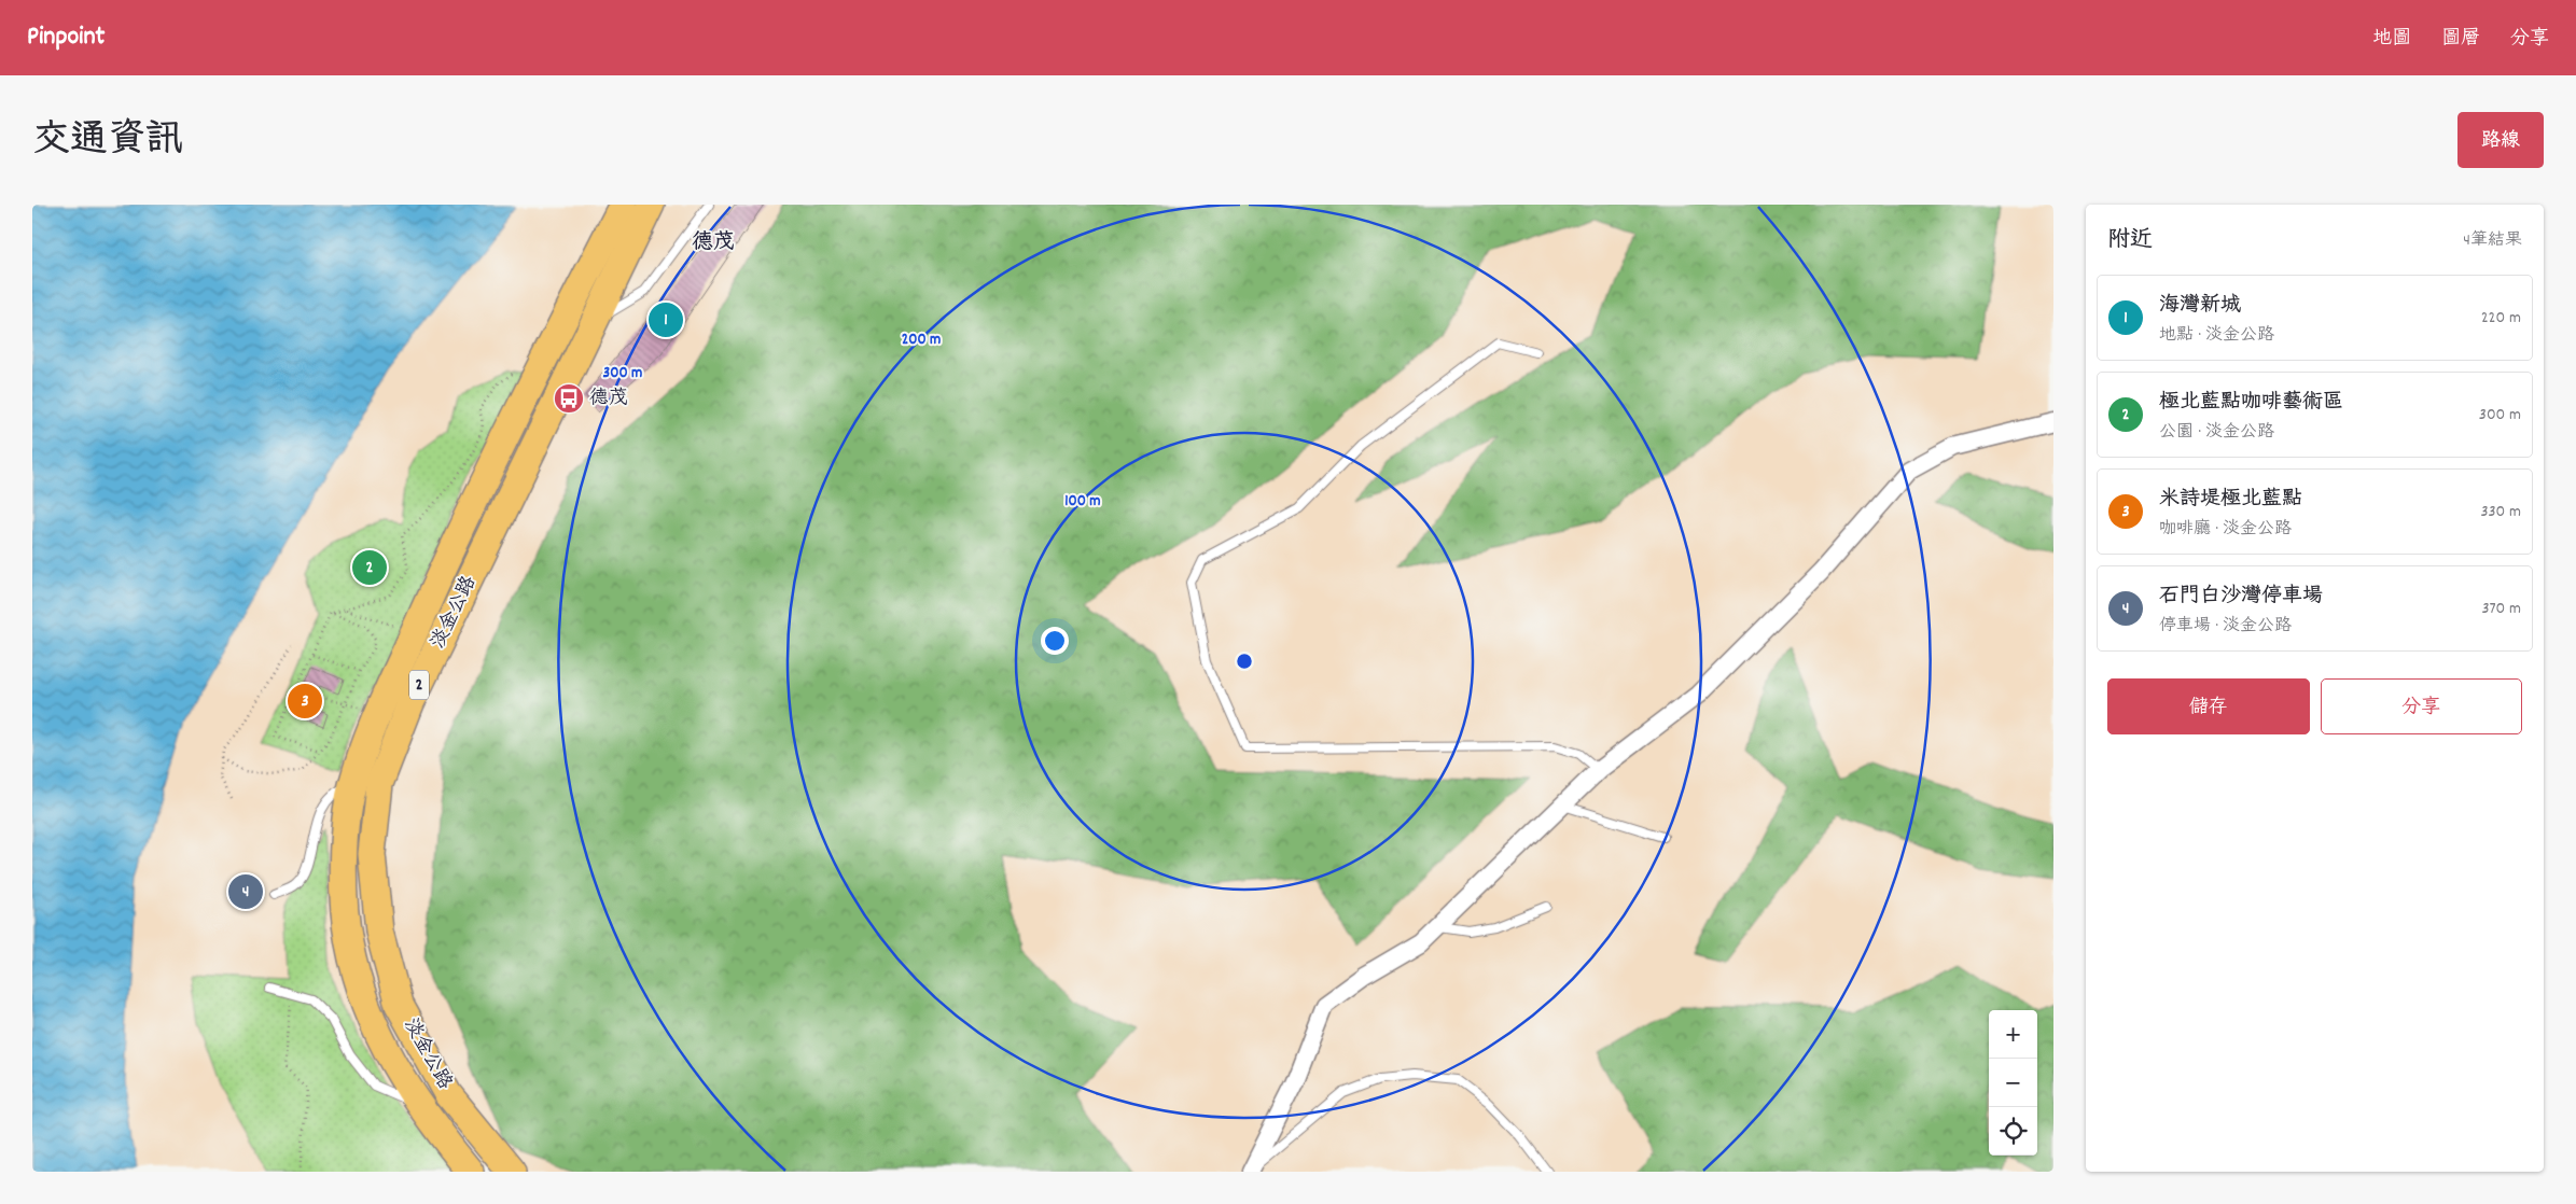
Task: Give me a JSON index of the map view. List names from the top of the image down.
{
  "streets": {
    "main road": ["淡金公路", "2"]
  },
  "districts": ["德茂"],
  "places": {
    "bus stop": ["德茂"]
  },
  "page": {
    "header": "Pinpoint",
    "nav": ["地圖", "圖層", "分享"],
    "title": "交通資訊",
    "buttons": [
      "路線",
      ["儲存", "分享"]
    ],
    "heading": ["附近", "4筆結果"],
    "list": [
      {
        "mark": "1",
        "name": "海灣新城",
        "note": "地點 · 淡金公路",
        "value": "220 m"
      },
      {
        "mark": "2",
        "name": "極北藍點咖啡藝術區",
        "note": "公園 · 淡金公路",
        "value": "300 m"
      },
      {
        "mark": "3",
        "name": "米詩堤極北藍點",
        "note": "咖啡廳 · 淡金公路",
        "value": "330 m"
      },
      {
        "mark": "4",
        "name": "石門白沙灣停車場",
        "note": "停車場 · 淡金公路",
        "value": "370 m"
      }
    ],
    "pins": [
      "1",
      "2",
      "3",
      "4"
    ],
    "map_buttons": ["+", "−"]
  },
  "rings": ["200 m", "300 m", "100 m"]
}
